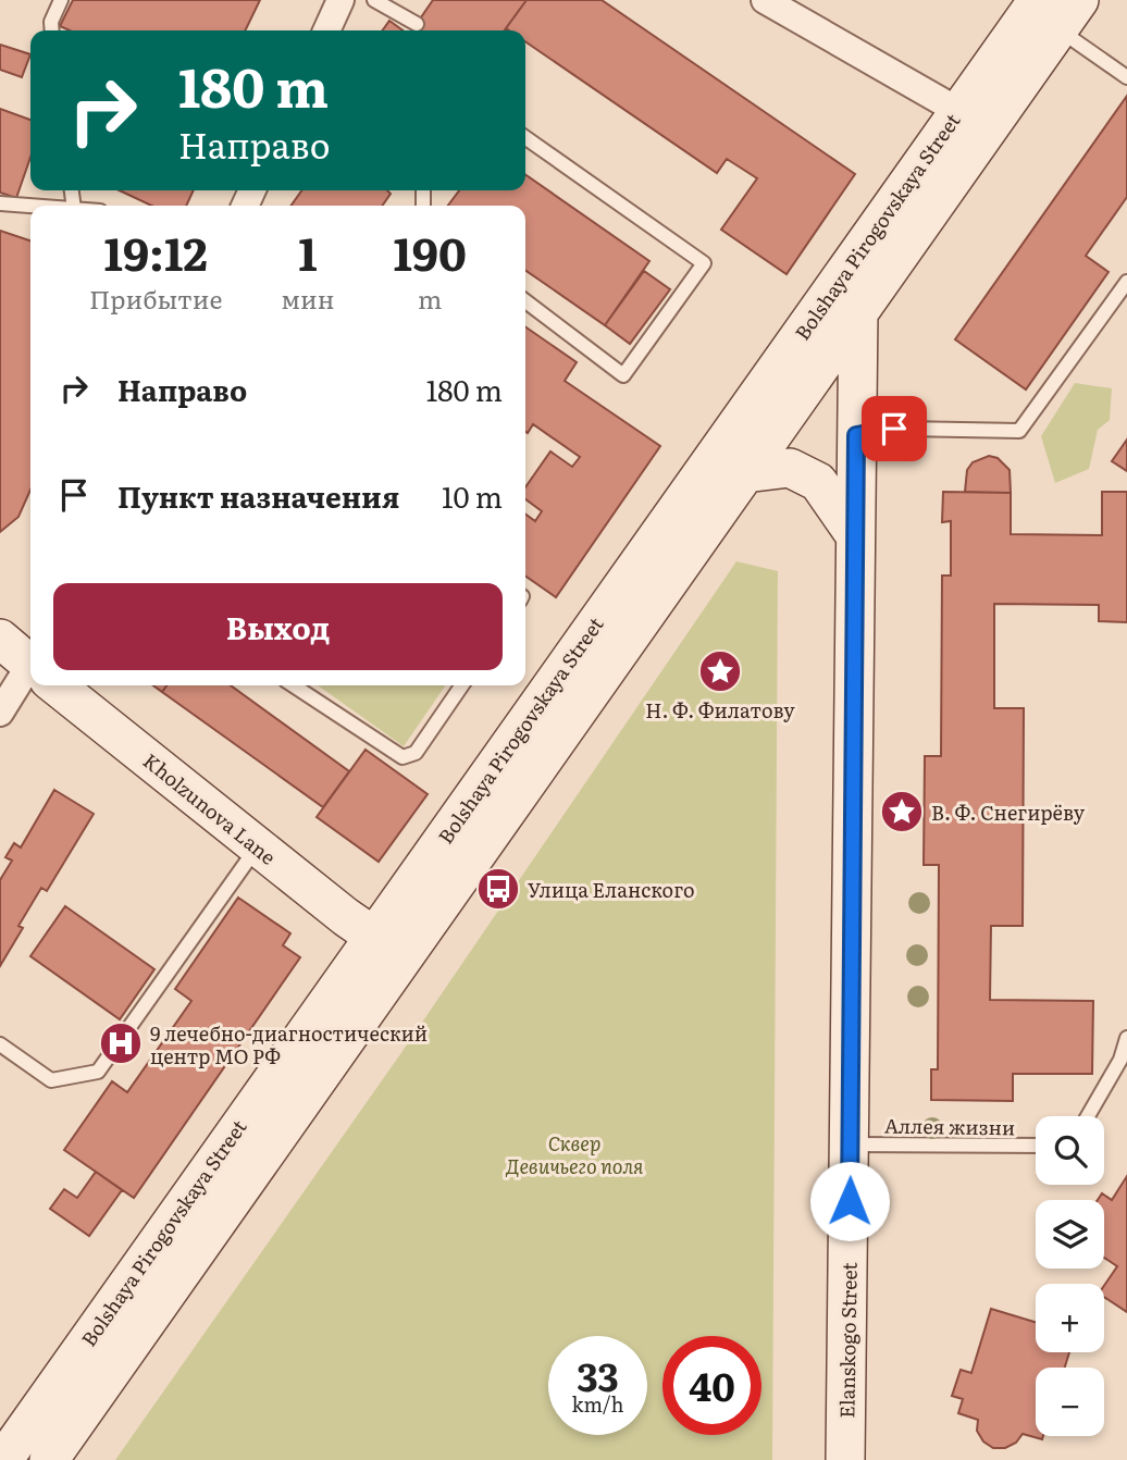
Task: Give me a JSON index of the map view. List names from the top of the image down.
{
  "streets": {
    "main road": ["Bolshaya Pirogovskaya Street", "Kholzunova Lane", "Elanskogo Street"],
    "lane": ["Аллея жизни"]
  },
  "crossings": [
    ["Bolshaya Pirogovskaya Street", "Kholzunova Lane"],
    ["Bolshaya Pirogovskaya Street", "Elanskogo Street"],
    ["Аллея жизни", "Elanskogo Street"]
  ],
  "parks": ["Сквер Девичьего поля"],
  "places": {
    "place": ["Н. Ф. Филатову", "В. Ф. Снегирёву"],
    "bus stop": ["Улица Еланского"],
    "hospital": ["9 лечебно-диагностический центр МО РФ"]
  },
  "page": {
    "turn": ["180 m", "Направо"],
    "eta": [
      "19:12",
      "Прибытие",
      "1",
      "мин",
      "190",
      "m"
    ],
    "list": [
      {
        "name": "Направо",
        "value": "180 m"
      },
      {
        "name": "Пункт назначения",
        "value": "10 m"
      }
    ],
    "buttons": "Выход",
    "map_buttons": ["+", "−"],
    "speed": "33 km/h",
    "limit": "40"
  }
}
